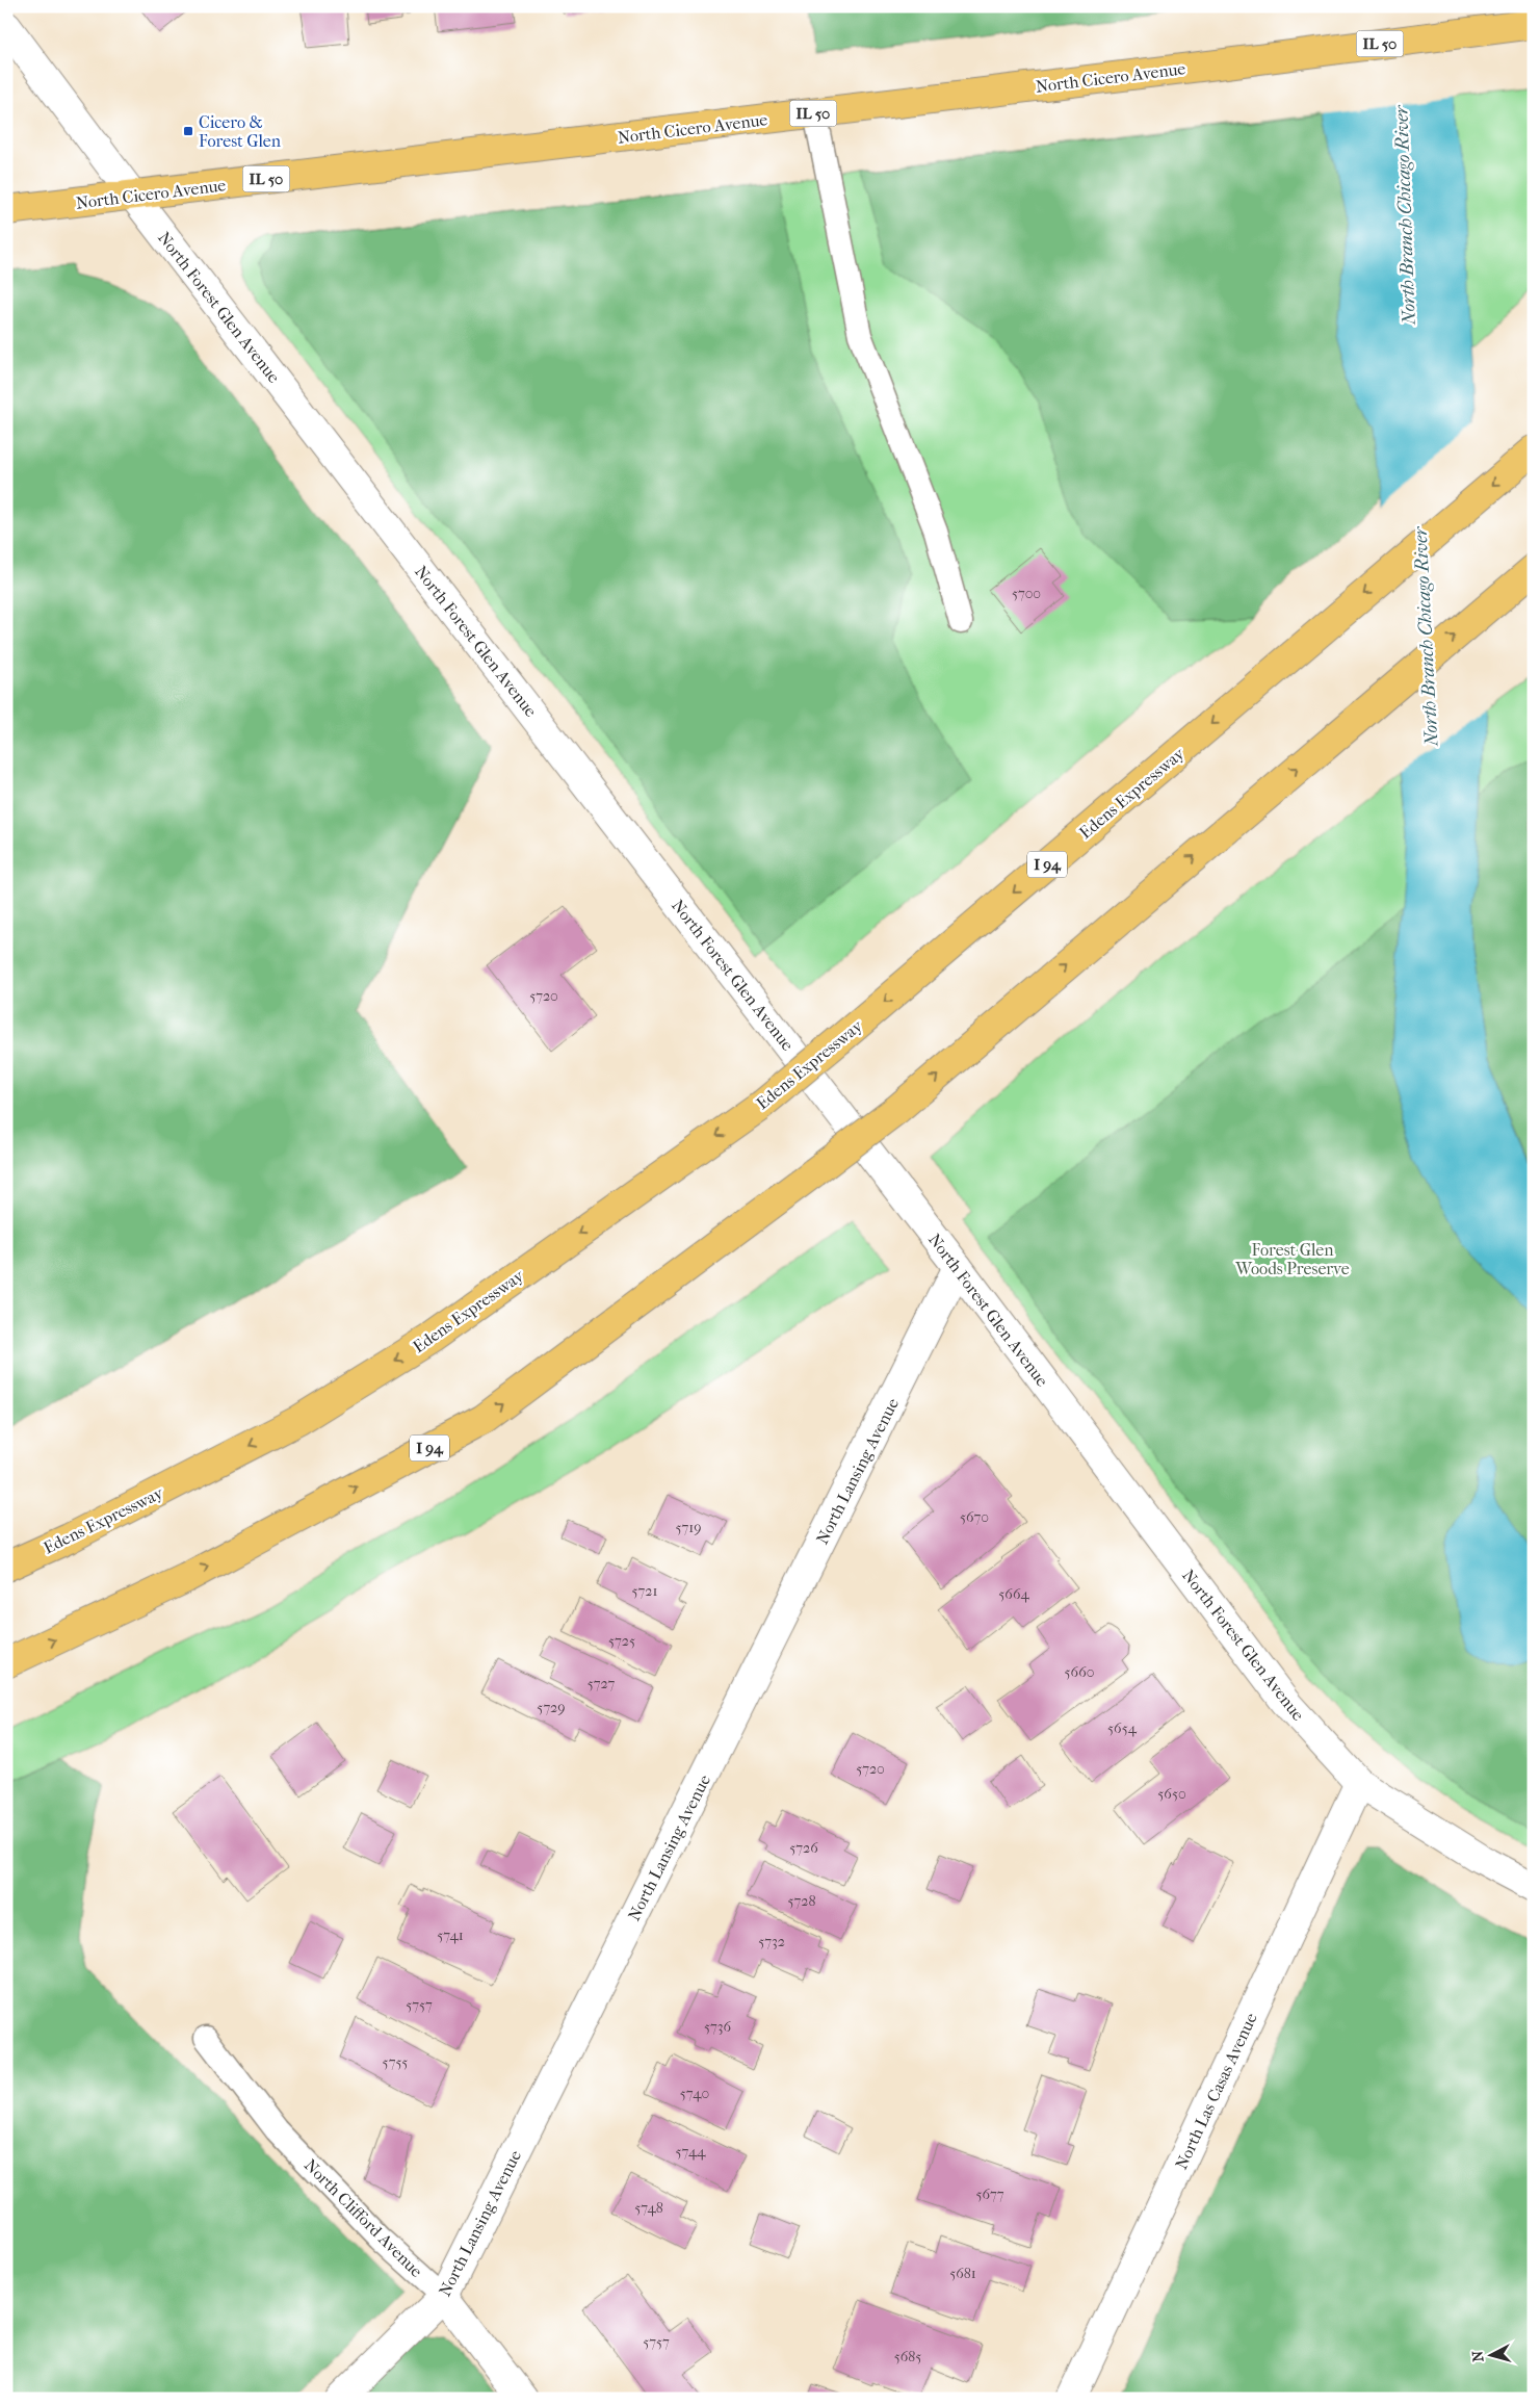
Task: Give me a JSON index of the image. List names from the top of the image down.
{
  "streets": {
    "main road": [
      "IL 50",
      "North Cicero Avenue",
      "Edens Expressway",
      "I 94"
    ],
    "street": [
      "North Forest Glen Avenue",
      "North Lansing Avenue",
      "North Las Casas Avenue",
      "North Clifford Avenue"
    ]
  },
  "crossings": [
    ["North Cicero Avenue", "North Forest Glen Avenue"],
    ["North Forest Glen Avenue", "North Lansing Avenue"],
    ["North Forest Glen Avenue", "North Las Casas Avenue"],
    ["North Lansing Avenue", "North Clifford Avenue"]
  ],
  "water": ["North Branch Chicago River"],
  "parks": ["Forest Glen Woods Preserve"],
  "places": {
    "transit": ["Cicero & Forest Glen"]
  },
  "house_numbers": [
    "5700",
    "5720",
    "5670",
    "5719",
    "5721",
    "5664",
    "5725",
    "5660",
    "5727",
    "5729",
    "5654",
    "5720",
    "5650",
    "5726",
    "5728",
    "5741",
    "5732",
    "5757",
    "5736",
    "5755",
    "5740",
    "5744",
    "5677",
    "5748",
    "5681",
    "5757",
    "5685"
  ],
  "north": "left"
}
